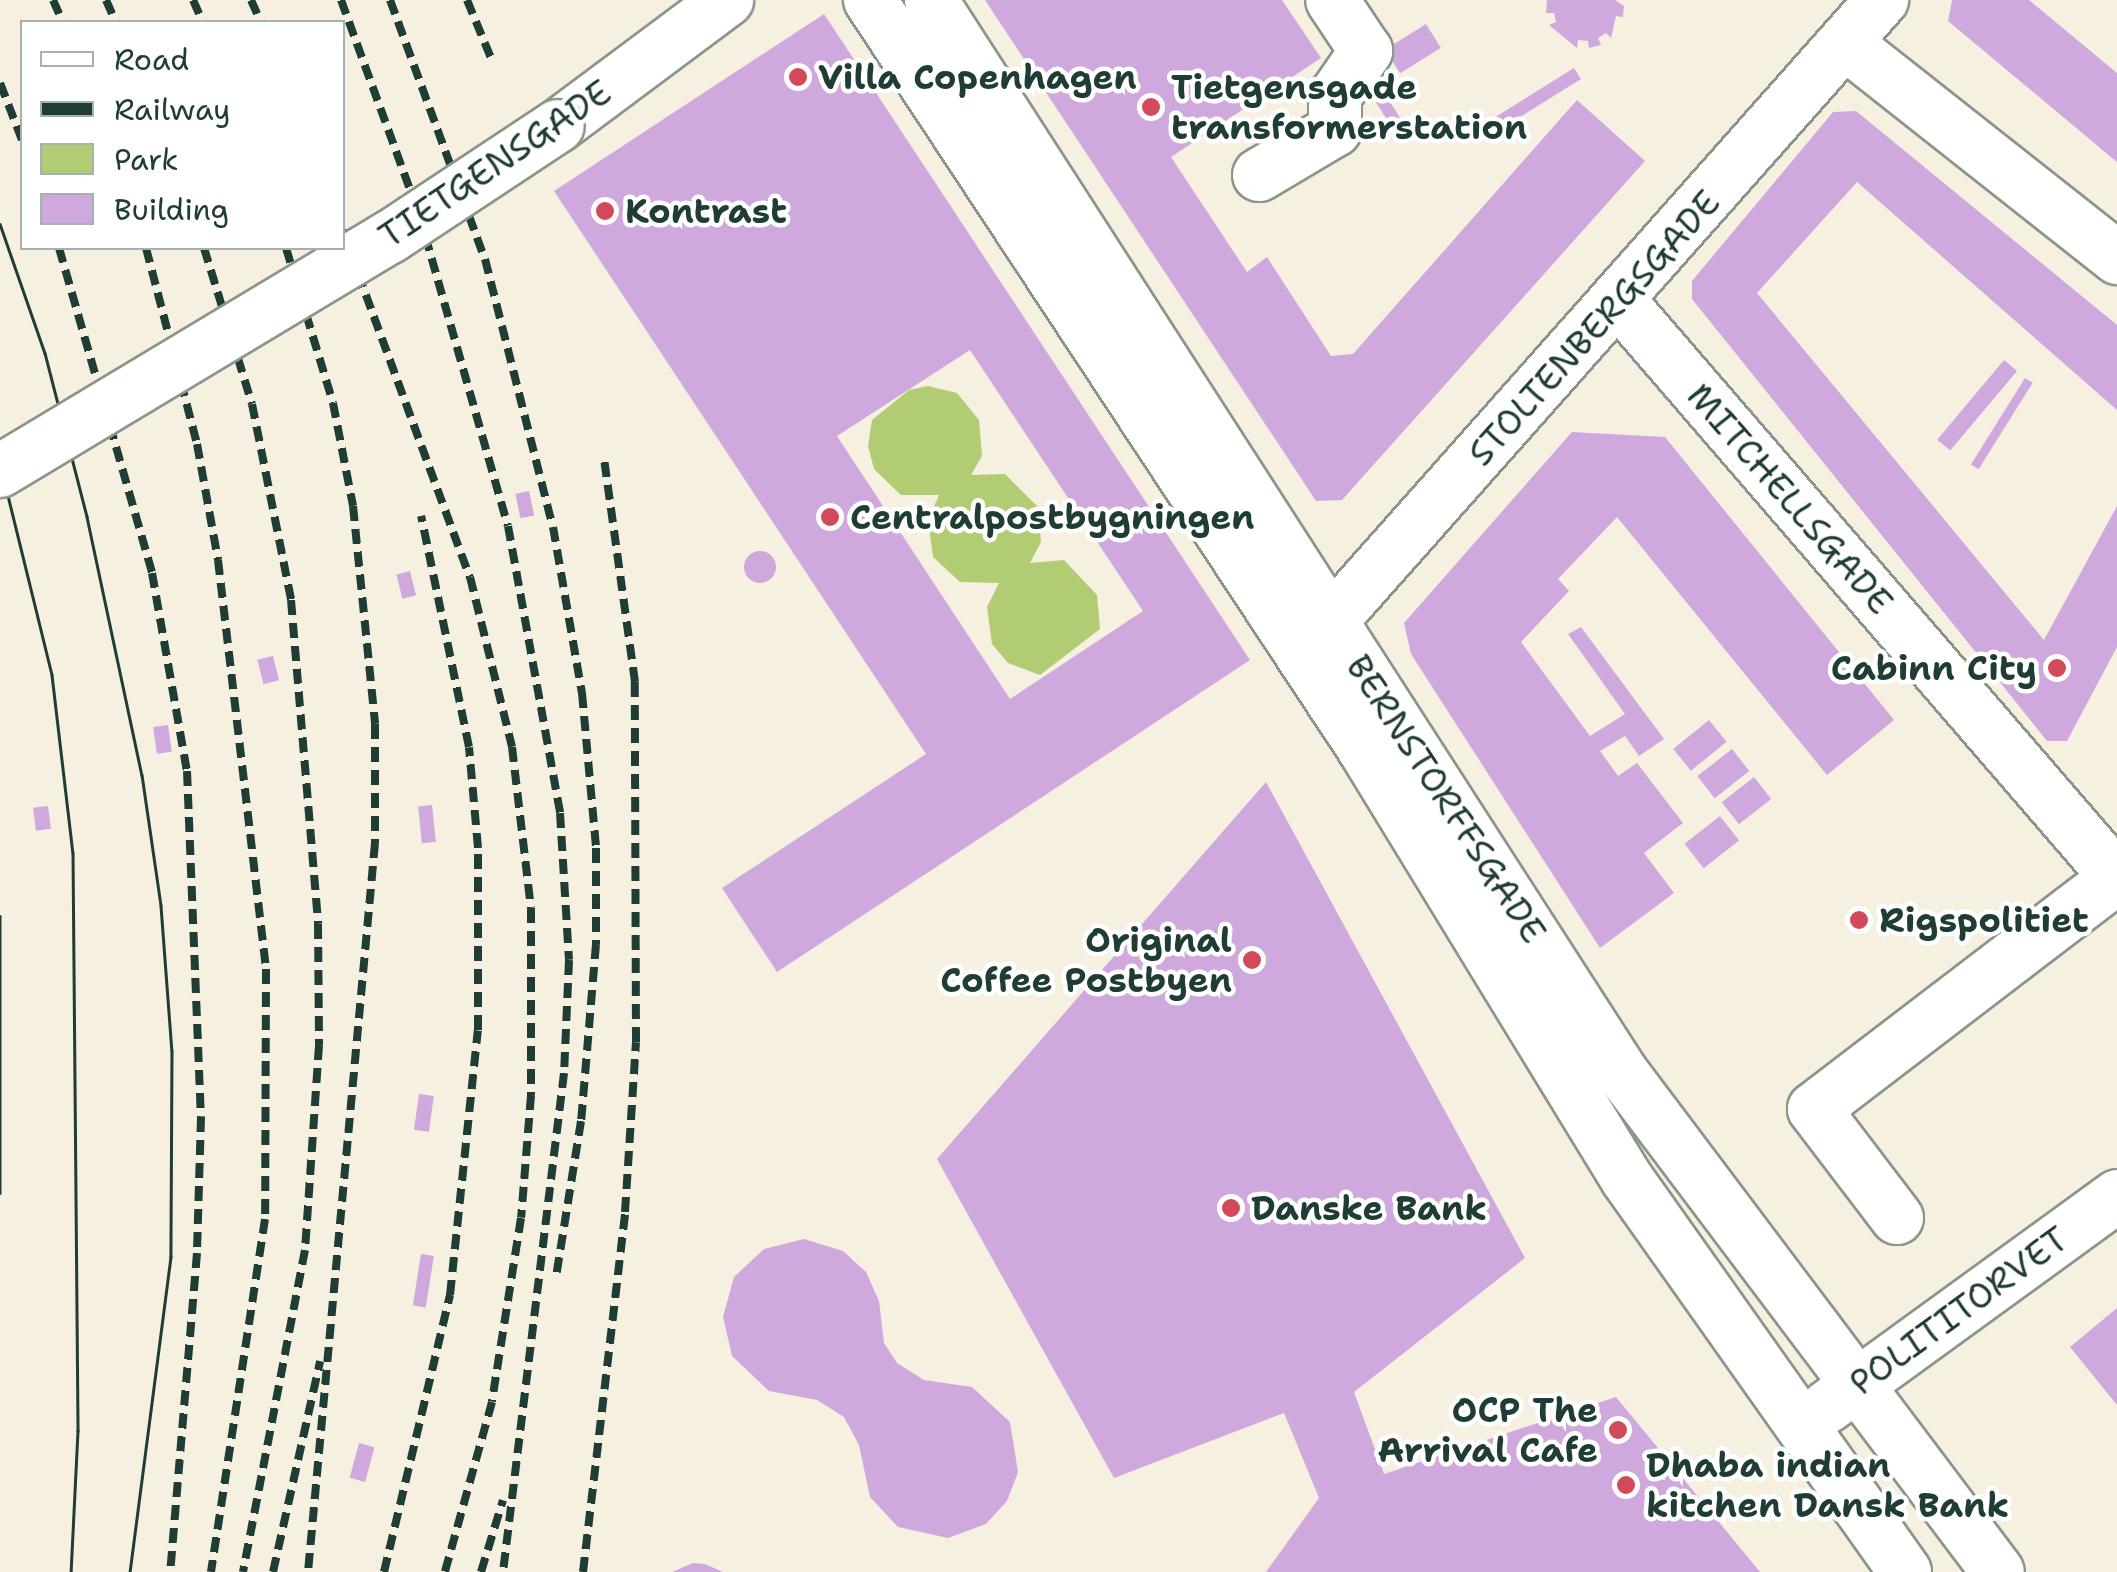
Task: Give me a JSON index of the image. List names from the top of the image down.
{
  "streets": {
    "street": [
      "TIETGENSGADE",
      "STOLTENBERGSGADE",
      "MITCHELLSGADE",
      "BERNSTORFFSGADE",
      "POLITITORVET"
    ]
  },
  "crossings": [
    ["STOLTENBERGSGADE", "MITCHELLSGADE"],
    ["STOLTENBERGSGADE", "BERNSTORFFSGADE"],
    ["BERNSTORFFSGADE", "POLITITORVET"]
  ],
  "places": [
    "Villa Copenhagen",
    "Tietgensgade transformerstation",
    "Kontrast",
    "Centralpostbygningen",
    "Cabinn City",
    "Rigspolitiet",
    "Original Coffee Postbyen",
    "Danske Bank",
    "OCP The Arrival Cafe",
    "Dhaba indian kitchen Dansk Bank"
  ],
  "legend": [
    "Road",
    "Railway",
    "Park",
    "Building"
  ]
}
